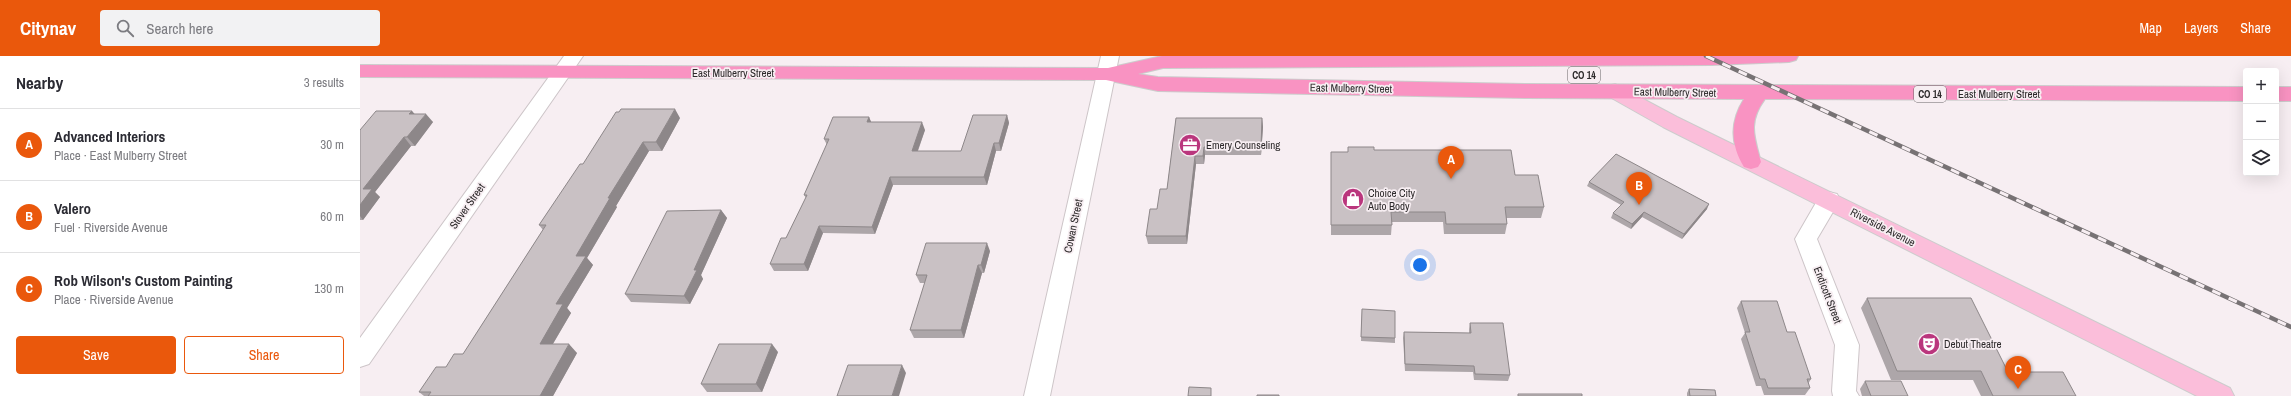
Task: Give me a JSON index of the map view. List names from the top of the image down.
{
  "streets": {
    "highway": ["East Mulberry Street", "CO 14", "Riverside Avenue"],
    "street": ["Stover Street", "Cowan Street", "Endicott Street"]
  },
  "crossings": [
    ["East Mulberry Street", "Stover Street"],
    ["East Mulberry Street", "Cowan Street"],
    ["East Mulberry Street", "Riverside Avenue"],
    ["Riverside Avenue", "Endicott Street"]
  ],
  "places": {
    "office": ["Emery Counseling"],
    "shop": ["Choice City Auto Body"],
    "theatre": ["Debut Theatre"]
  },
  "page": {
    "header": "Citynav",
    "search": "Search here",
    "nav": ["Map", "Layers", "Share"],
    "heading": ["Nearby", "3 results"],
    "map_buttons": ["+", "−"],
    "list": [
      {
        "mark": "A",
        "name": "Advanced Interiors",
        "note": "Place · East Mulberry Street",
        "value": "30 m"
      },
      {
        "mark": "B",
        "name": "Valero",
        "note": "Fuel · Riverside Avenue",
        "value": "60 m"
      },
      {
        "mark": "C",
        "name": "Rob Wilson's Custom Painting",
        "note": "Place · Riverside Avenue",
        "value": "130 m"
      }
    ],
    "pins": ["A", "B", "C"],
    "buttons": ["Save", "Share"]
  }
}
